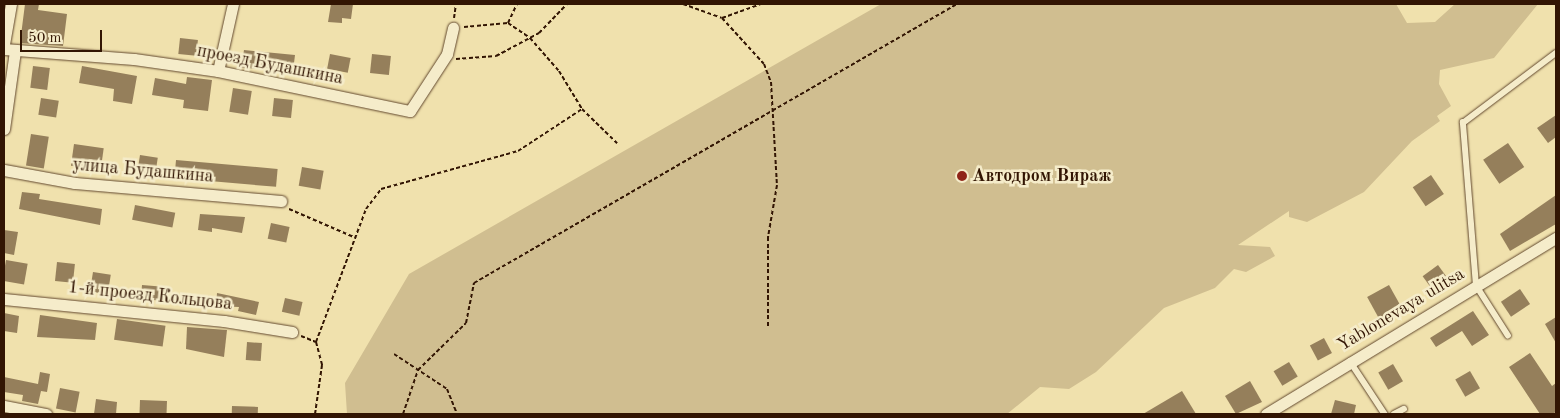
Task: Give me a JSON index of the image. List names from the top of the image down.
{
  "streets": {
    "street": [
      "проезд Будашкина",
      "улица Будашкина",
      "1-й проезд Кольцова",
      "Yablonevaya ulitsa"
    ]
  },
  "places": ["Автодром Вираж"],
  "scale_bar": "50 m"
}
